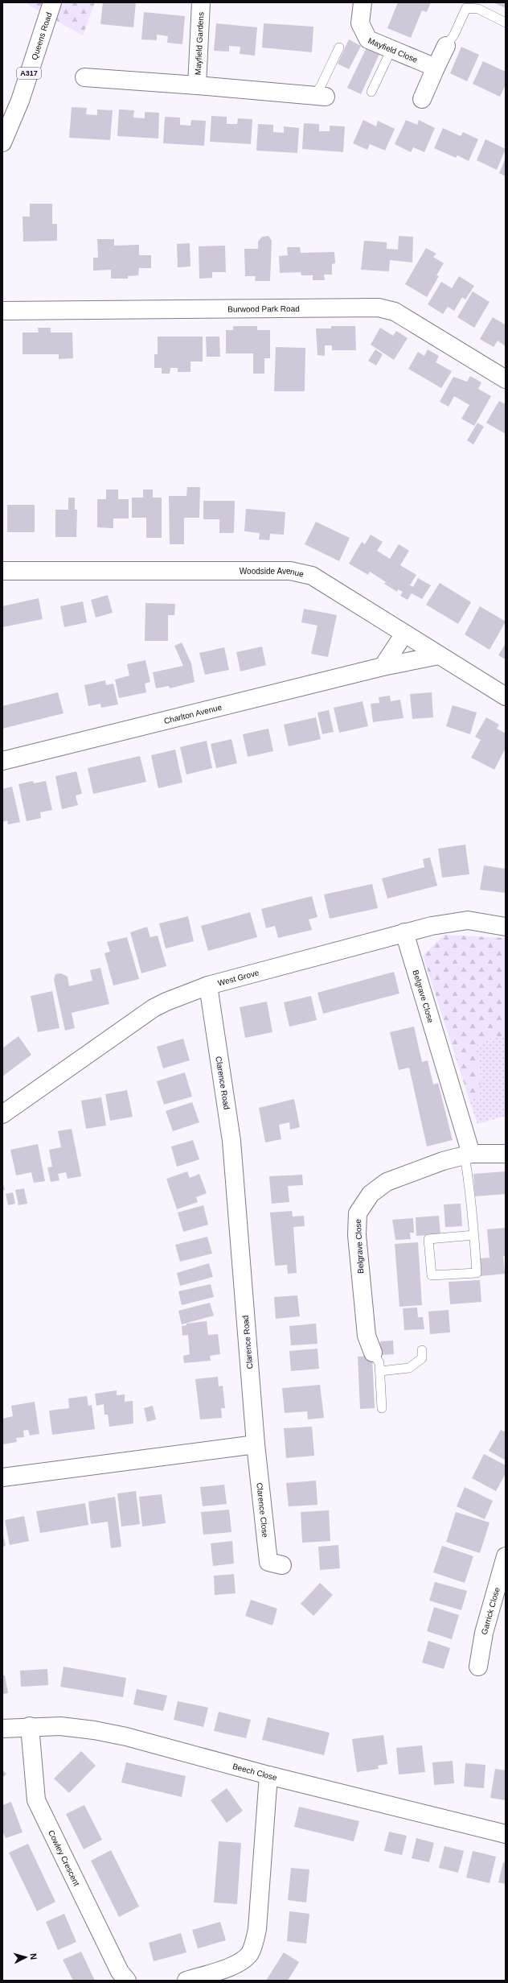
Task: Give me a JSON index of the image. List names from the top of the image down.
{
  "streets": {
    "street": [
      "Queens Road",
      "Mayfield Gardens",
      "Mayfield Close",
      "A317",
      "Burwood Park Road",
      "Woodside Avenue",
      "Charlton Avenue",
      "West Grove",
      "Belgrave Close",
      "Clarence Road",
      "Clarence Close",
      "Garrick Close",
      "Beech Close",
      "Cowley Crescent"
    ]
  },
  "crossings": [
    ["Woodside Avenue", "Charlton Avenue"],
    ["West Grove", "Belgrave Close"],
    ["West Grove", "Clarence Road"],
    ["Clarence Road", "Clarence Close"],
    ["Beech Close", "Cowley Crescent"]
  ],
  "north": "right"
}
